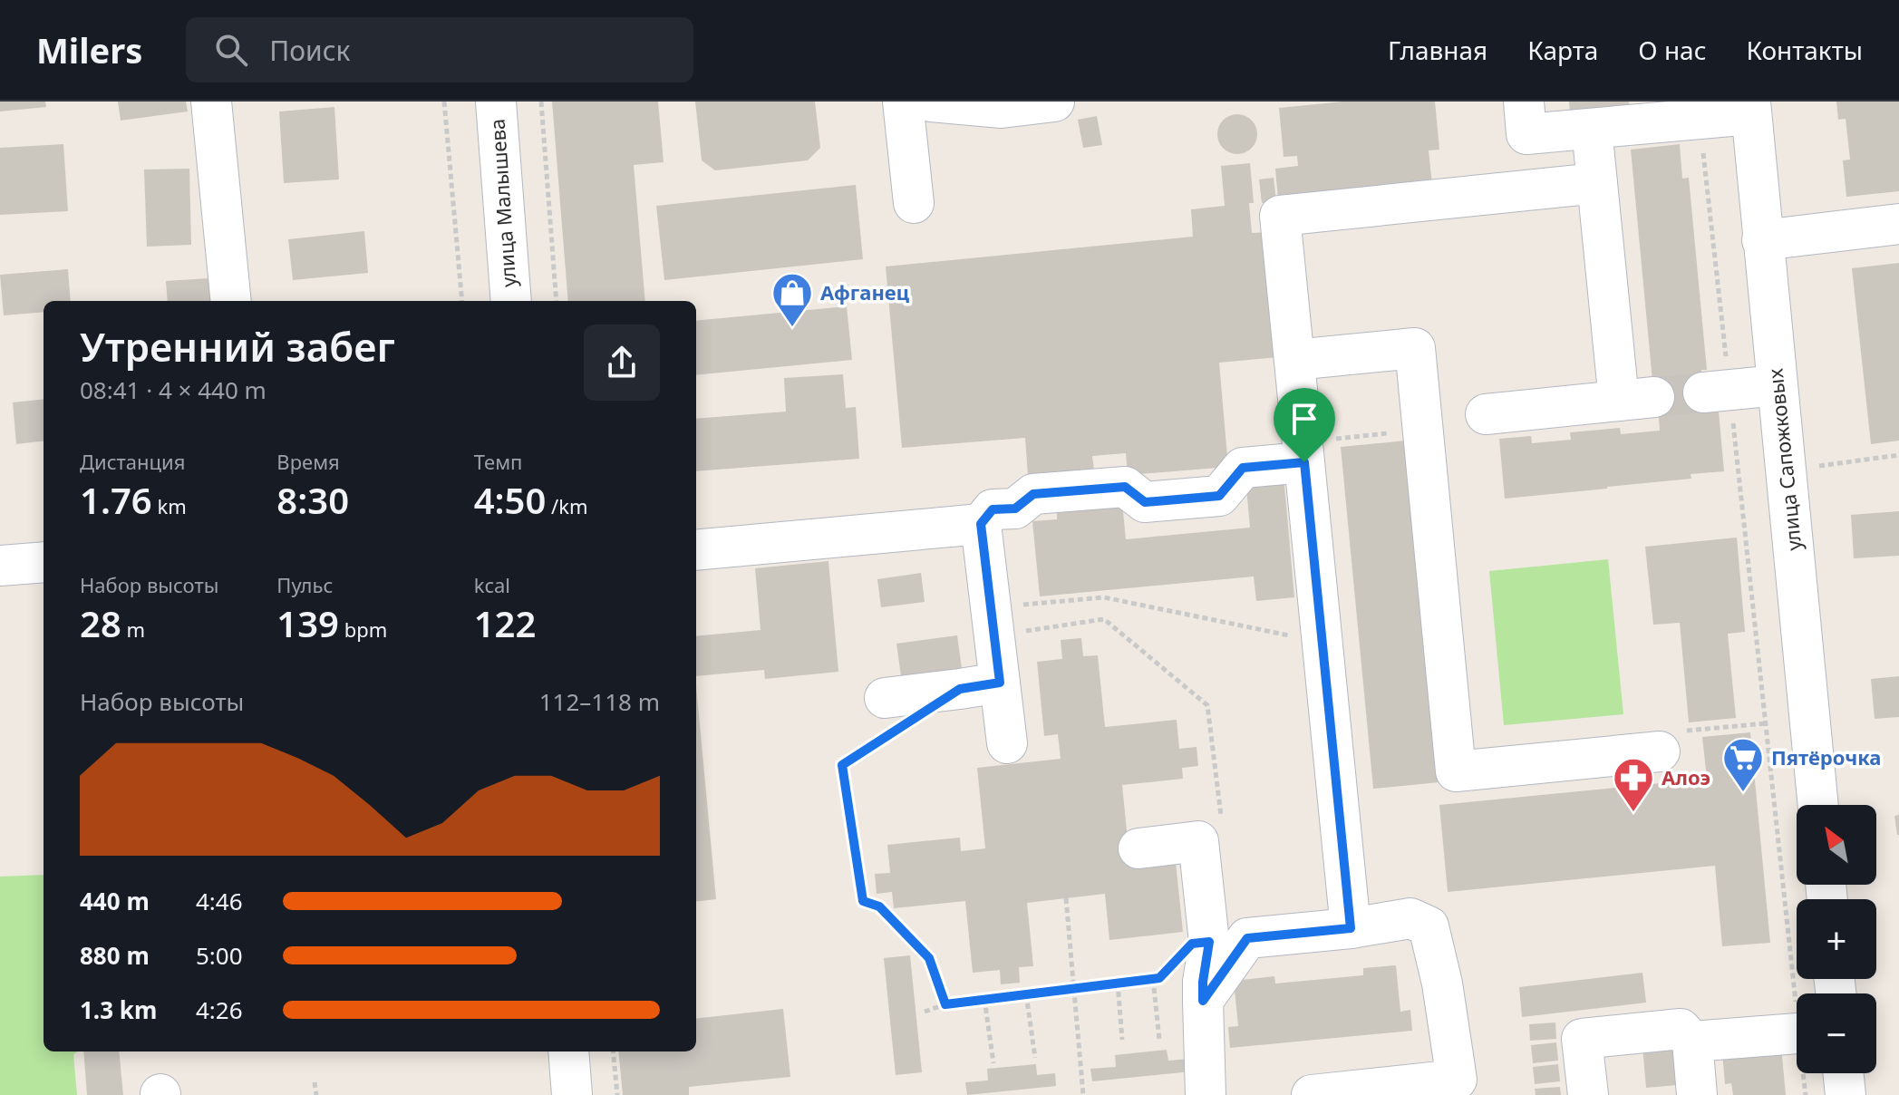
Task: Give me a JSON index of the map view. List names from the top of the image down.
{
  "streets": {
    "street": ["улица Малышева", "улица Сапожковых"]
  },
  "places": {
    "shop": ["Афганец"],
    "supermarket": ["Пятёрочка"],
    "pharmacy": ["Алоэ"]
  },
  "north": "top left",
  "page": {
    "header": "Milers",
    "search": "Поиск",
    "nav": [
      "Главная",
      "Карта",
      "О нас",
      "Контакты"
    ],
    "heading": ["Утренний забег", "08:41 · 4 × 440 m"],
    "stats": [
      ["Дистанция", "1.76 km"],
      ["Время", "8:30"],
      ["Темп", "4:50 /km"],
      ["Набор высоты", "28 m"],
      ["Пульс", "139 bpm"],
      ["kcal", "122"]
    ],
    "chart": ["Набор высоты", "112–118 m"],
    "map_buttons": ["+", "−"],
    "list": [
      {
        "name": "440 m",
        "note": "4:46"
      },
      {
        "name": "880 m",
        "note": "5:00"
      },
      {
        "name": "1.3 km",
        "note": "4:26"
      }
    ]
  }
}
